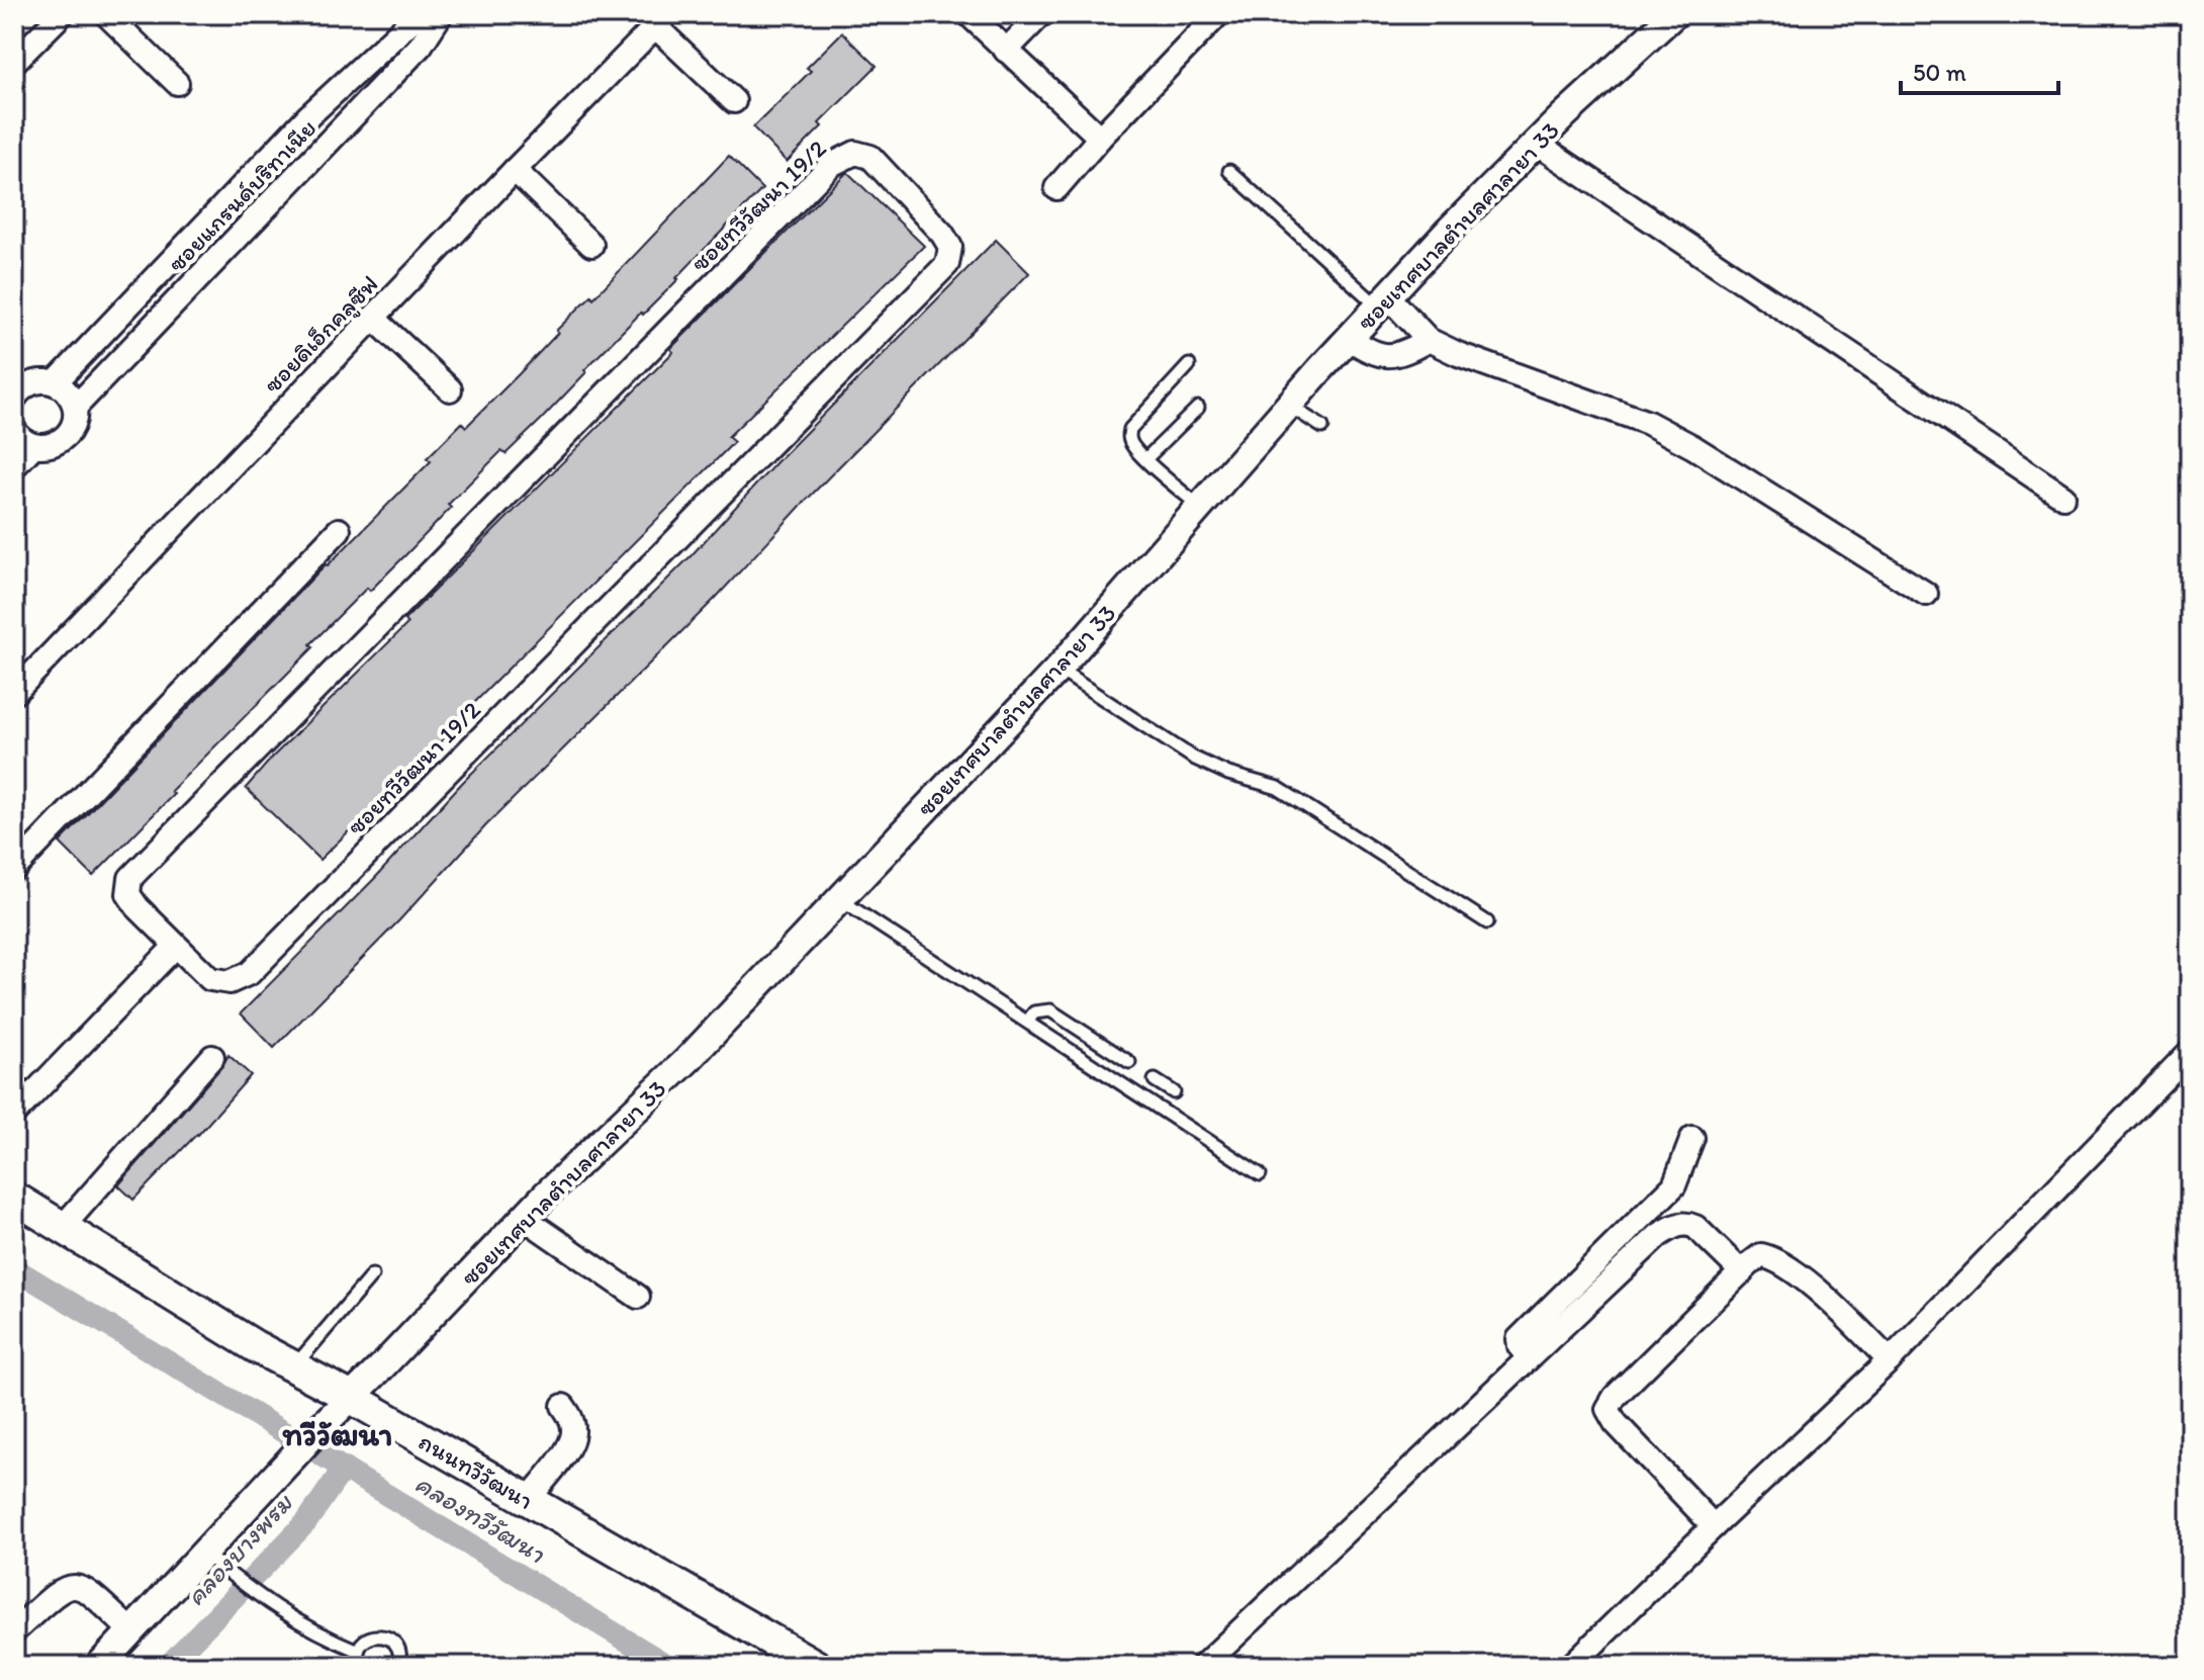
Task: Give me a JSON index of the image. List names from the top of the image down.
{
  "streets": {
    "main road": ["ถนนทวีวัฒนา"],
    "street": [
      "ซอยแกรนด์บริทาเนีย",
      "ซอยทวีวัฒนา 19/2",
      "ซอยเทศบาลตำบลศาลายา 33",
      "ซอยดิเอ็กคลูซีฟ"
    ]
  },
  "crossings": [
    ["ซอยเทศบาลตำบลศาลายา 33", "ถนนทวีวัฒนา"]
  ],
  "districts": ["ทวีวัฒนา"],
  "water": ["คลองทวีวัฒนา", "คลองบางพรม"],
  "scale_bar": "50 m"
}
